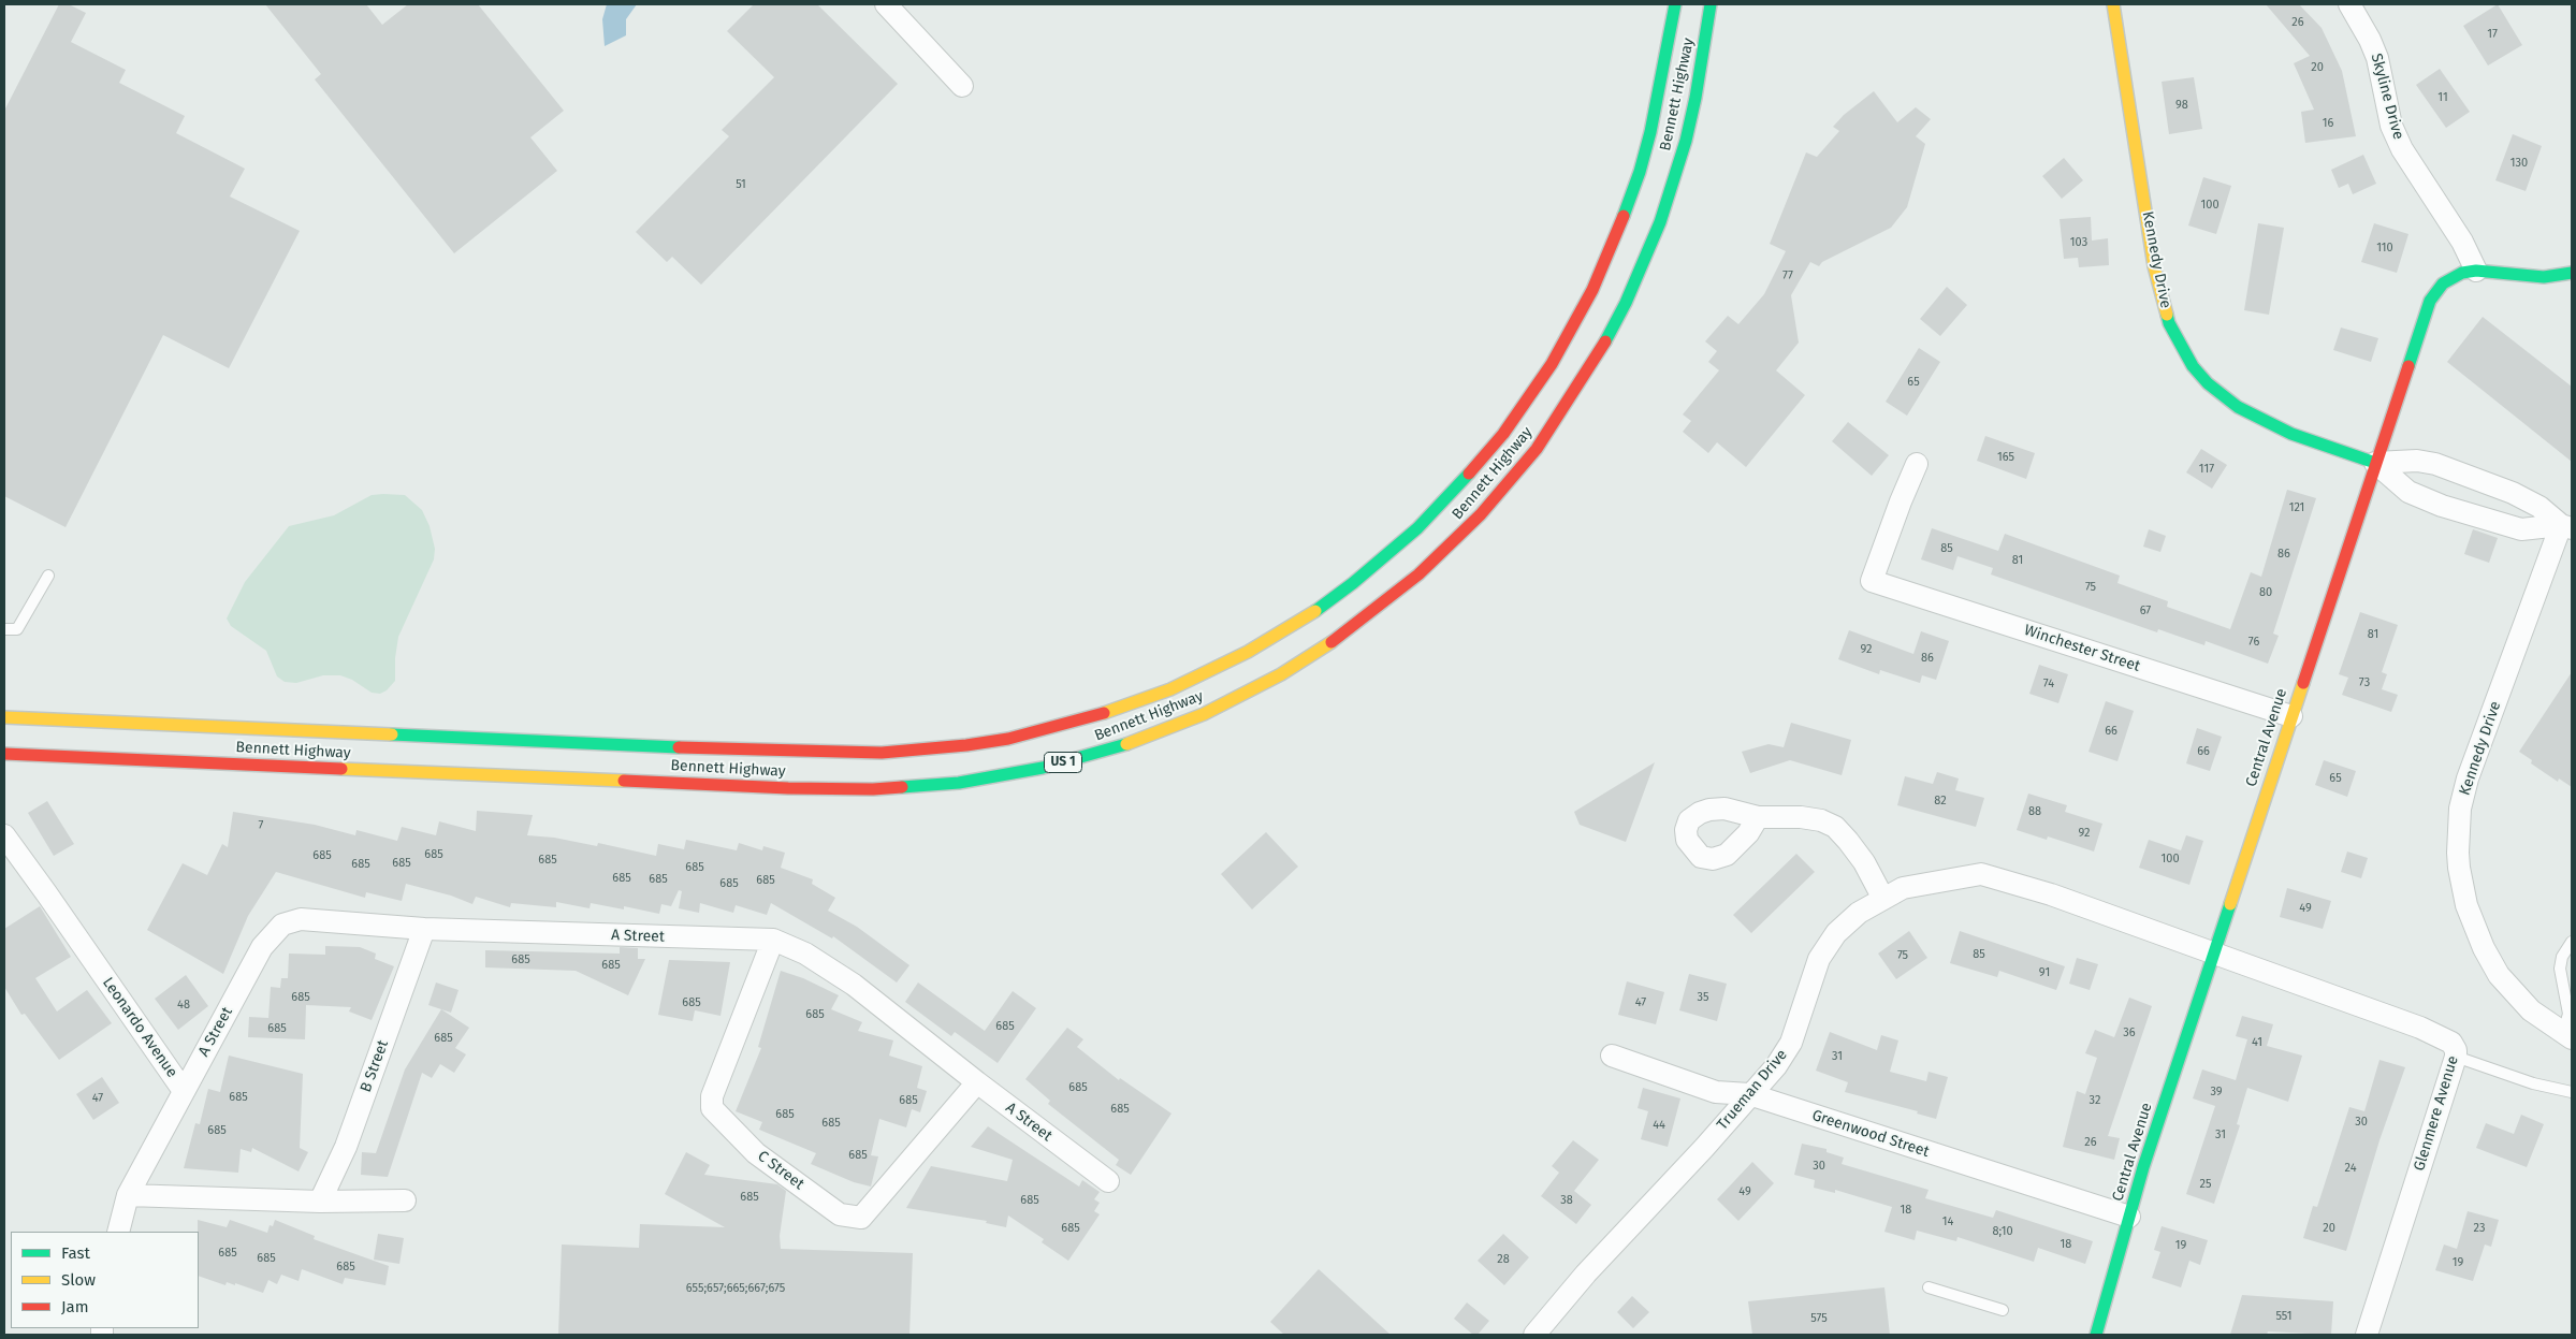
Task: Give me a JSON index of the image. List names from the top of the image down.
{
  "streets": {
    "main road": [
      "Bennett Highway",
      "Kennedy Drive",
      "Central Avenue",
      "US 1"
    ],
    "street": [
      "Skyline Drive",
      "Winchester Street",
      "A Street",
      "Leonardo Avenue",
      "B Street",
      "Trueman Drive",
      "Glenmere Avenue",
      "Greenwood Street",
      "C Street"
    ]
  },
  "crossings": [
    ["Skyline Drive", "Central Avenue"],
    ["Kennedy Drive", "Central Avenue"],
    ["Winchester Street", "Central Avenue"],
    ["Central Avenue", "Trueman Drive"],
    ["Central Avenue", "Glenmere Avenue"],
    ["Central Avenue", "Greenwood Street"],
    ["A Street", "Leonardo Avenue"],
    ["A Street", "B Street"],
    ["A Street", "C Street"],
    ["Trueman Drive", "Glenmere Avenue"],
    ["Trueman Drive", "Greenwood Street"]
  ],
  "house_numbers": [
    "26",
    "17",
    "20",
    "11",
    "98",
    "16",
    "130",
    "51",
    "100",
    "103",
    "110",
    "77",
    "65",
    "165",
    "117",
    "121",
    "85",
    "86",
    "81",
    "75",
    "80",
    "67",
    "81",
    "76",
    "92",
    "86",
    "73",
    "74",
    "66",
    "66",
    "65",
    "82",
    "88",
    "7",
    "92",
    "685",
    "685",
    "100",
    "685",
    "685",
    "685",
    "685",
    "685",
    "685",
    "685",
    "685",
    "49",
    "85",
    "75",
    "685",
    "685",
    "91",
    "685",
    "35",
    "685",
    "47",
    "48",
    "685",
    "685",
    "685",
    "36",
    "685",
    "41",
    "31",
    "685",
    "39",
    "685",
    "47",
    "685",
    "32",
    "685",
    "685",
    "30",
    "685",
    "44",
    "685",
    "31",
    "26",
    "685",
    "30",
    "24",
    "25",
    "49",
    "685",
    "685",
    "38",
    "18",
    "14",
    "685",
    "20",
    "23",
    "8;10",
    "18",
    "19",
    "685",
    "685",
    "28",
    "19",
    "685",
    "655;657;665;667;675",
    "551",
    "575"
  ],
  "legend": ["Fast", "Slow", "Jam"]
}
